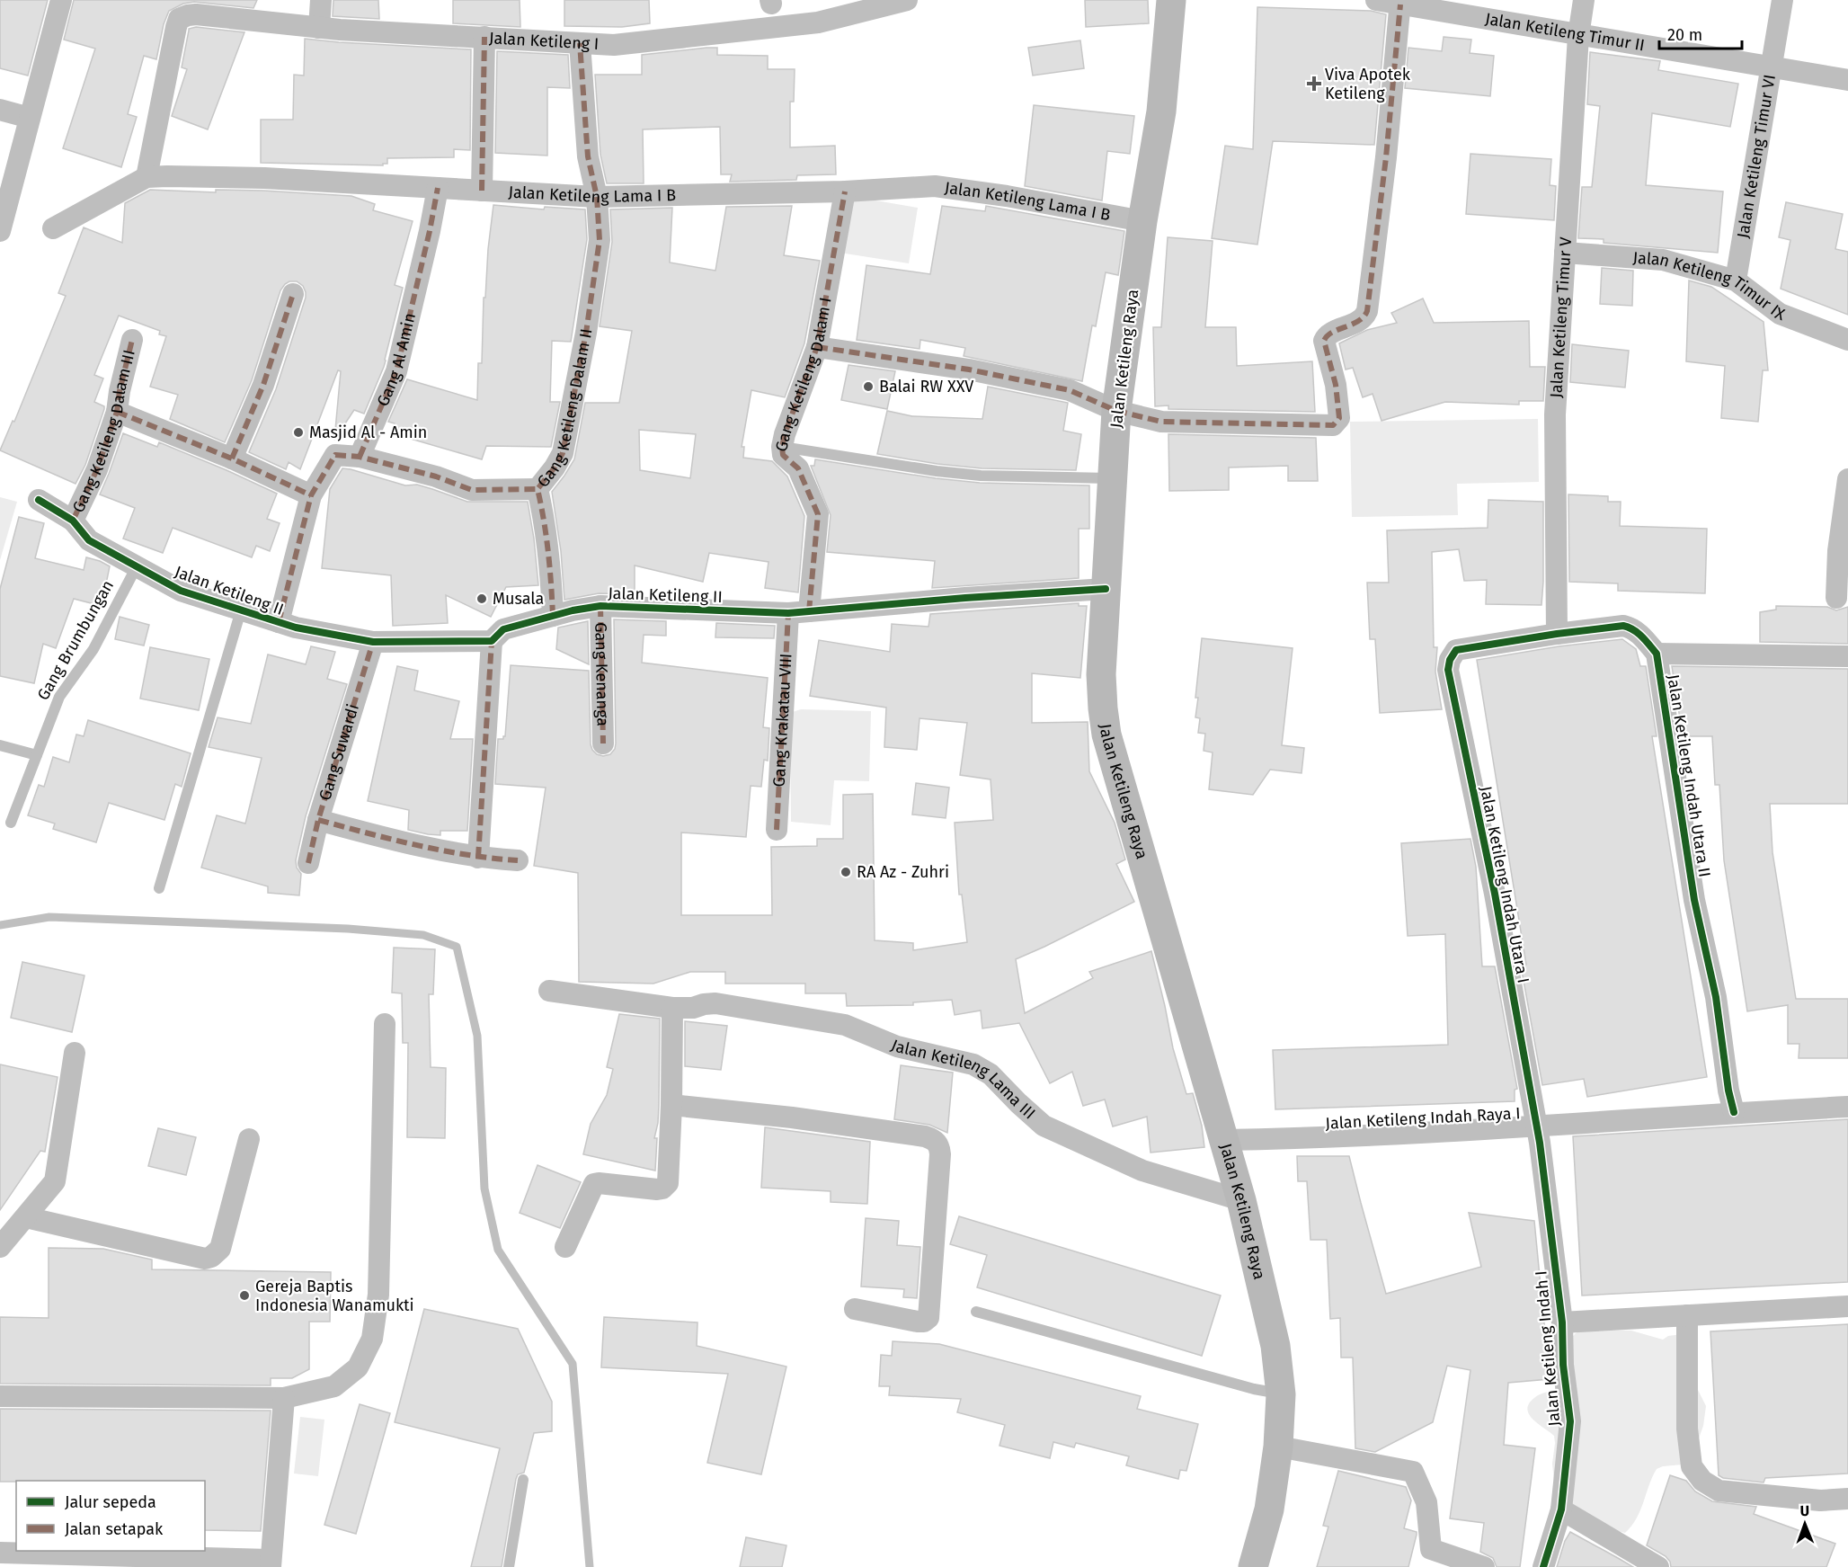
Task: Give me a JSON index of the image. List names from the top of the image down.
{
  "streets": {
    "main road": ["Jalan Ketileng Raya"],
    "street": [
      "Jalan Ketileng Timur II",
      "Jalan Ketileng I",
      "Jalan Ketileng Timur VI",
      "Jalan Ketileng Lama I B",
      "Jalan Ketileng Timur IX",
      "Jalan Ketileng Timur V",
      "Gang Al Amin",
      "Gang Ketileng Dalam I",
      "Gang Ketileng Dalam II",
      "Gang Ketileng Dalam III",
      "Jalan Ketileng II",
      "Gang Kenanga",
      "Gang Krakatau VIII",
      "Gang Suwardi",
      "Jalan Ketileng Indah Utara II",
      "Jalan Ketileng Indah Utara I",
      "Jalan Ketileng Lama III",
      "Jalan Ketileng Indah Raya I",
      "Jalan Ketileng Indah I"
    ],
    "lane": ["Gang Brumbungan"]
  },
  "crossings": [
    ["Jalan Ketileng Timur II", "Jalan Ketileng Timur VI"],
    ["Jalan Ketileng Timur II", "Jalan Ketileng Timur V"],
    ["Jalan Ketileng I", "Jalan Ketileng Lama I B"],
    ["Jalan Ketileng I", "Gang Ketileng Dalam II"],
    ["Jalan Ketileng Timur VI", "Jalan Ketileng Timur IX"],
    ["Jalan Ketileng Lama I B", "Jalan Ketileng Raya"],
    ["Jalan Ketileng Lama I B", "Gang Al Amin"],
    ["Jalan Ketileng Lama I B", "Gang Ketileng Dalam I"],
    ["Jalan Ketileng Lama I B", "Gang Ketileng Dalam II"],
    ["Jalan Ketileng Timur IX", "Jalan Ketileng Timur V"],
    ["Jalan Ketileng Timur V", "Jalan Ketileng Indah Utara II"],
    ["Jalan Ketileng Raya", "Jalan Ketileng II"],
    ["Jalan Ketileng Raya", "Jalan Ketileng Lama III"],
    ["Jalan Ketileng Raya", "Jalan Ketileng Indah Raya I"],
    ["Gang Ketileng Dalam I", "Jalan Ketileng II"],
    ["Gang Ketileng Dalam I", "Gang Krakatau VIII"],
    ["Gang Ketileng Dalam II", "Jalan Ketileng II"],
    ["Gang Ketileng Dalam III", "Jalan Ketileng II"],
    ["Jalan Ketileng II", "Gang Brumbungan"],
    ["Jalan Ketileng II", "Gang Kenanga"],
    ["Jalan Ketileng II", "Gang Krakatau VIII"],
    ["Jalan Ketileng II", "Gang Suwardi"],
    ["Jalan Ketileng Indah Utara II", "Jalan Ketileng Indah Utara I"],
    ["Jalan Ketileng Indah Utara II", "Jalan Ketileng Indah Raya I"],
    ["Jalan Ketileng Indah Utara I", "Jalan Ketileng Indah Raya I"],
    ["Jalan Ketileng Indah Utara I", "Jalan Ketileng Indah I"],
    ["Jalan Ketileng Indah Raya I", "Jalan Ketileng Indah I"]
  ],
  "places": {
    "health": ["Viva Apotek Ketileng"],
    "other": [
      "Balai RW XXV",
      "Masjid Al - Amin",
      "Musala",
      "RA Az - Zuhri",
      "Gereja Baptis Indonesia Wanamukti"
    ]
  },
  "legend": ["Jalur sepeda", "Jalan setapak"],
  "scale_bar": "20 m",
  "north": "top"
}
